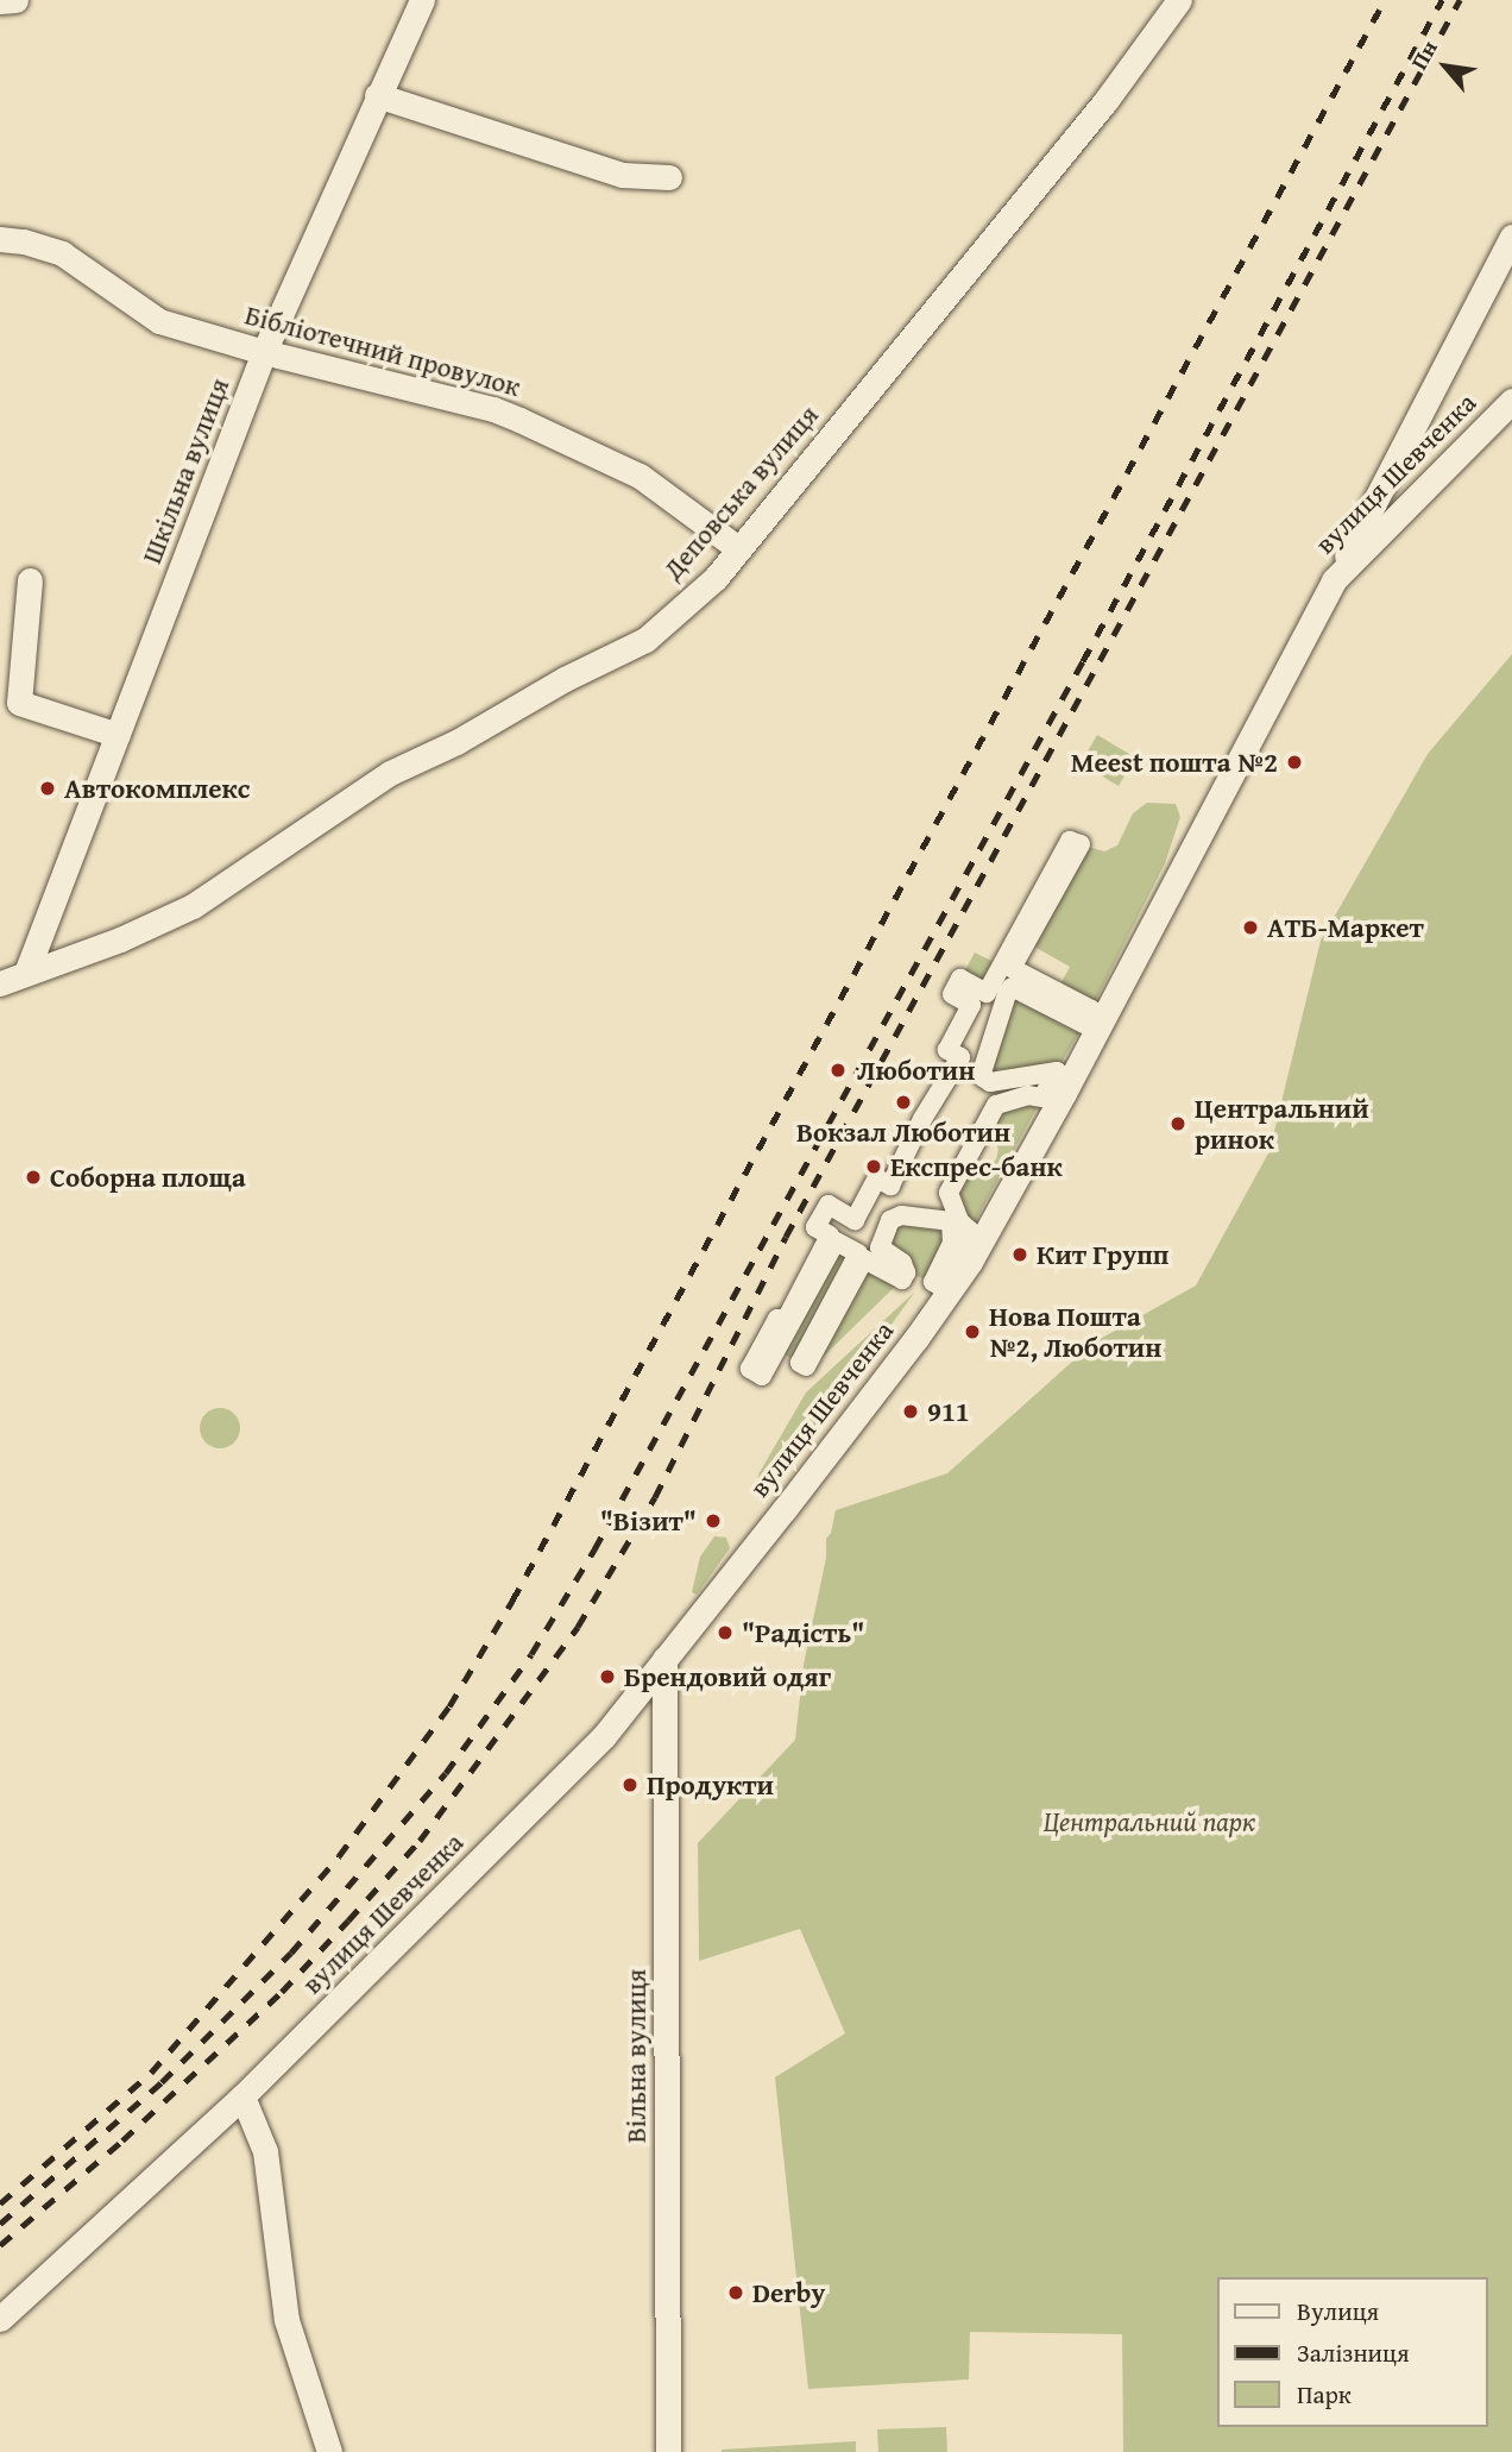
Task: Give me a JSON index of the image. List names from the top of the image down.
{
  "streets": {
    "street": [
      "Бібліотечний провулок",
      "Шкільна вулиця",
      "вулиця Шевченка",
      "Деповська вулиця",
      "Вільна вулиця"
    ]
  },
  "crossings": [
    ["Бібліотечний провулок", "Шкільна вулиця"],
    ["Бібліотечний провулок", "Деповська вулиця"],
    ["Шкільна вулиця", "Деповська вулиця"],
    ["вулиця Шевченка", "Вільна вулиця"]
  ],
  "parks": ["Центральний парк"],
  "places": [
    "Meest пошта №2",
    "Автокомплекс",
    "АТБ-Маркет",
    "Люботин",
    "Вокзал Люботин",
    "Центральний ринок",
    "Експрес-банк",
    "Соборна площа",
    "Кит Групп",
    "Нова Пошта №2, Люботин",
    "911",
    "\"Візит\"",
    "\"Радість\"",
    "Брендовий одяг",
    "Продукти",
    "Derby"
  ],
  "legend": ["Вулиця", "Залізниця", "Парк"],
  "north": "top left"
}
